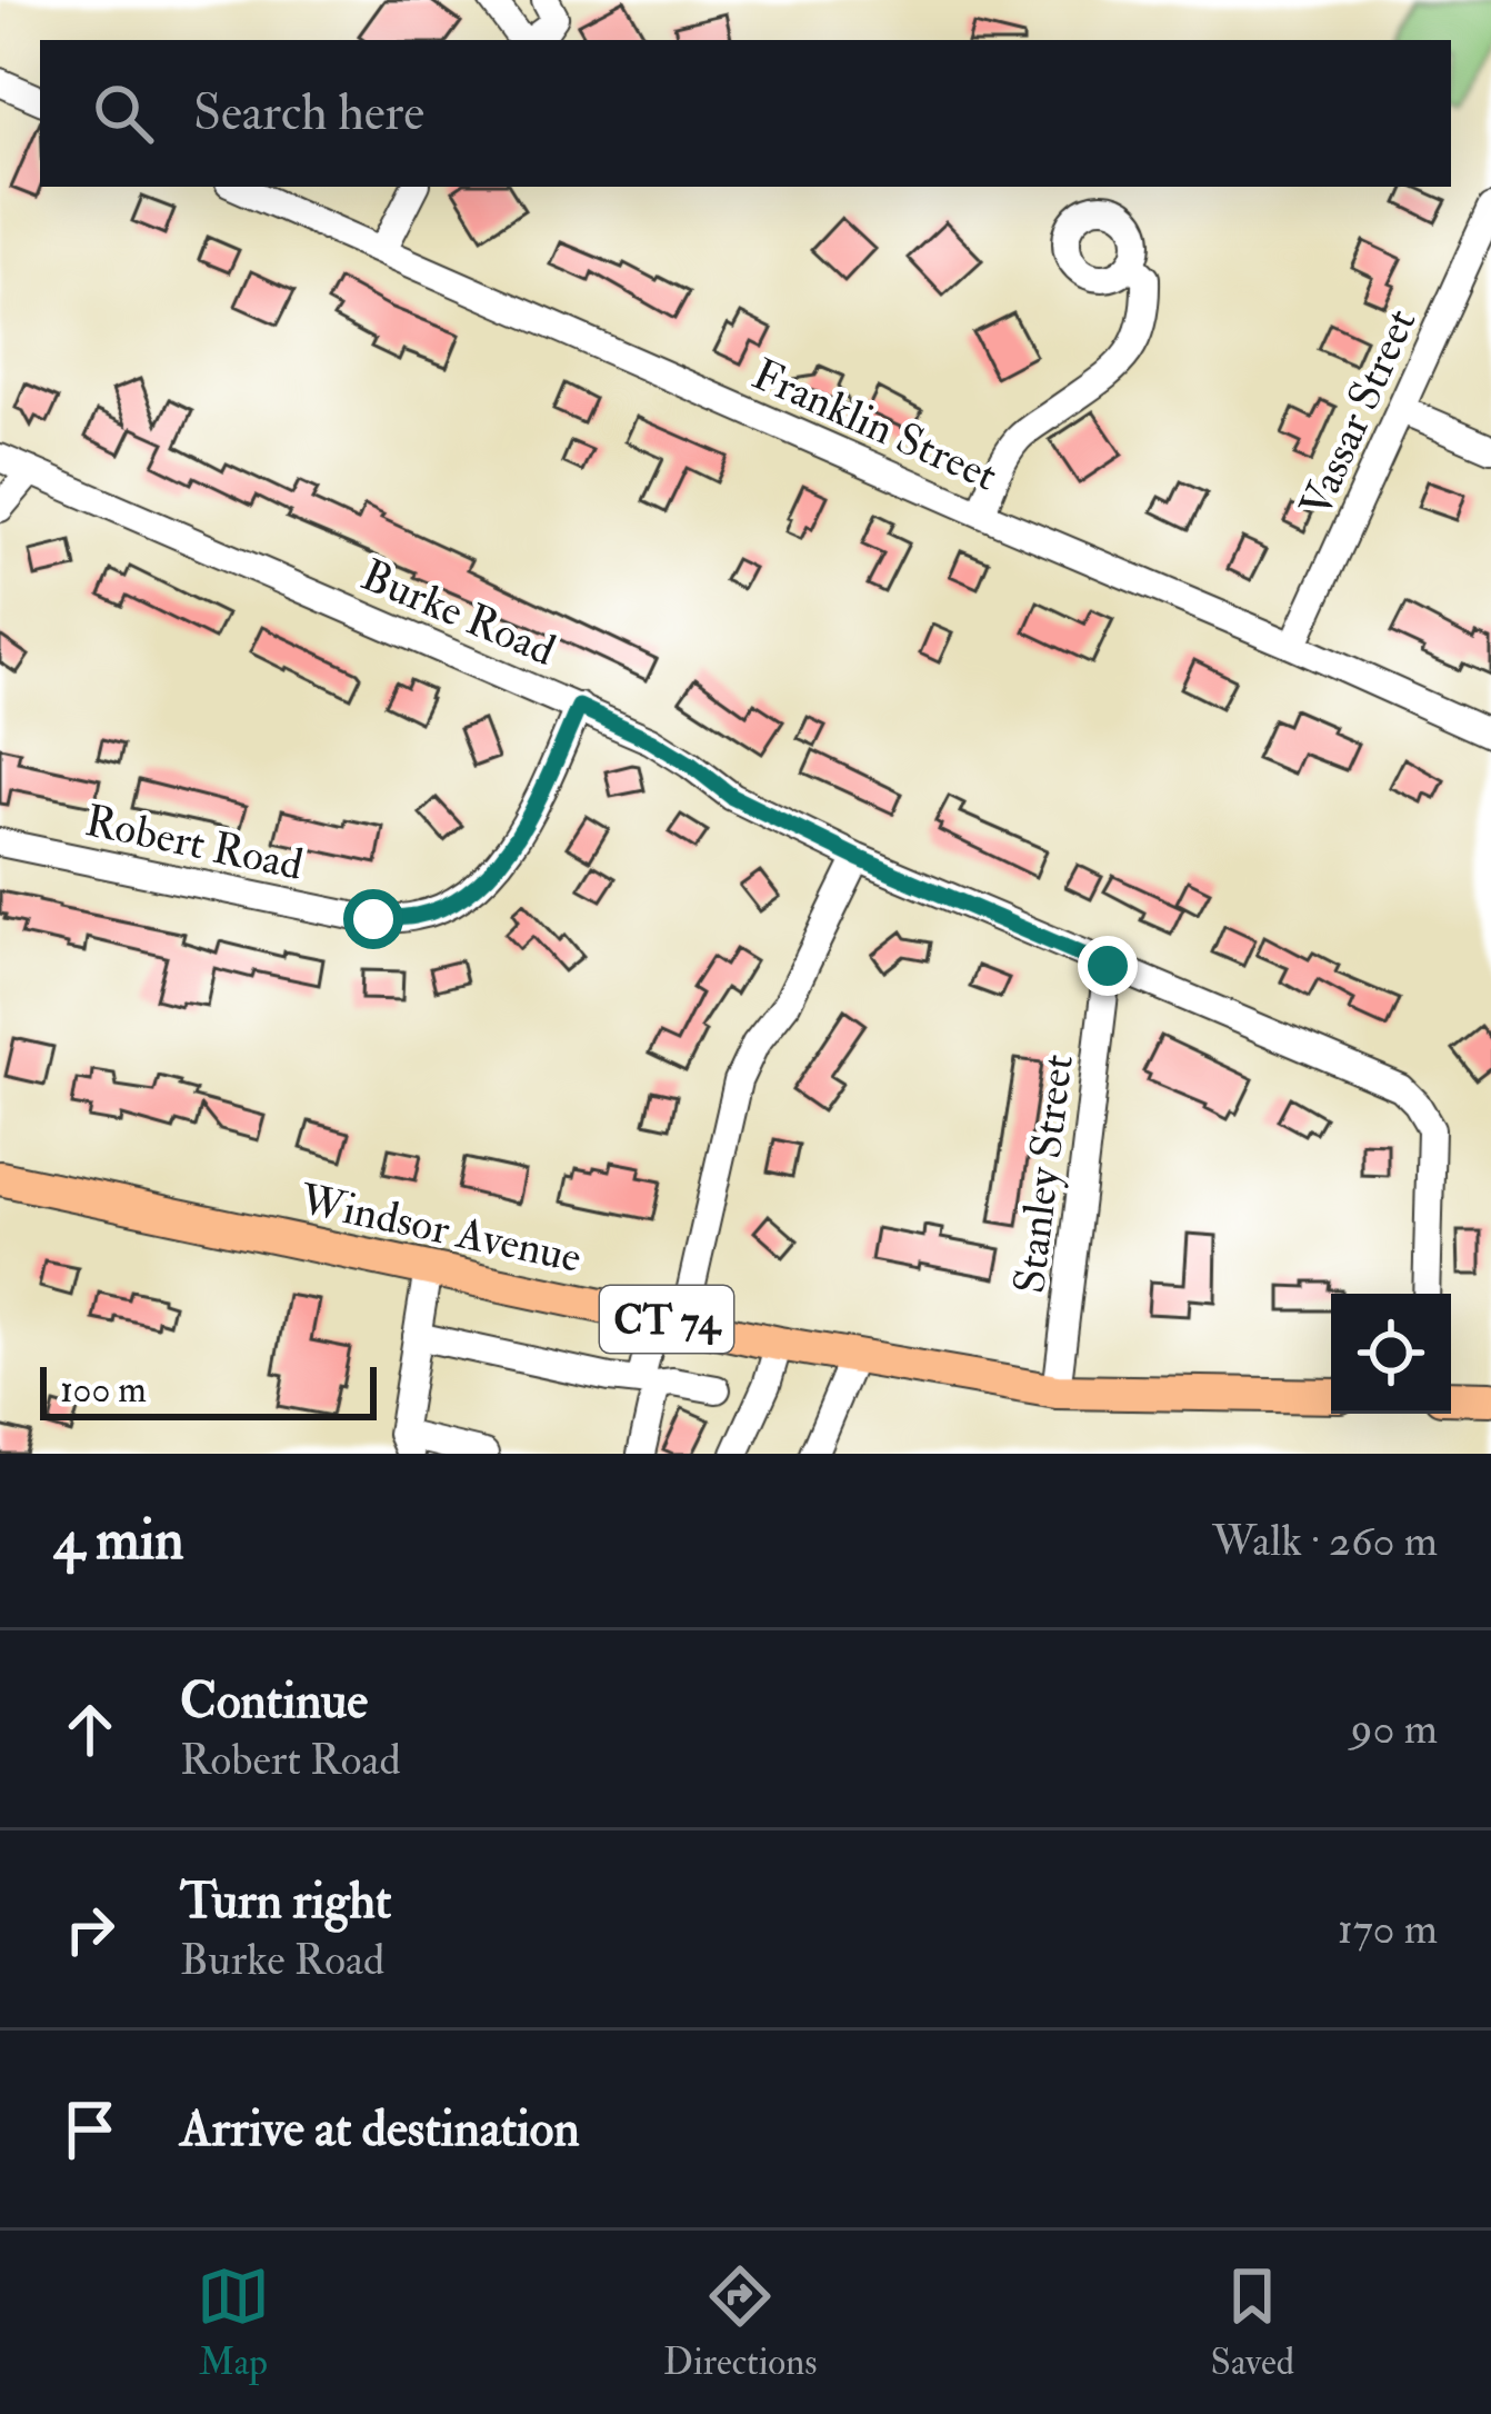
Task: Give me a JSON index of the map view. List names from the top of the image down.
{
  "streets": {
    "main road": ["Windsor Avenue", "CT 74"],
    "street": [
      "Vassar Street",
      "Franklin Street",
      "Burke Road",
      "Robert Road",
      "Stanley Street"
    ]
  },
  "crossings": [
    ["Vassar Street", "Franklin Street"],
    ["Burke Road", "Robert Road"],
    ["Burke Road", "Stanley Street"],
    ["Stanley Street", "Windsor Avenue"]
  ],
  "scale_bar": "100 m",
  "page": {
    "search": "Search here",
    "scale": "100 m",
    "heading": ["4 min", "Walk · 260 m"],
    "list": [
      ["Continue", "Robert Road", "90 m"],
      ["Turn right", "Burke Road", "170 m"],
      "Arrive at destination"
    ],
    "nav": ["Map", "Directions", "Saved"]
  }
}
